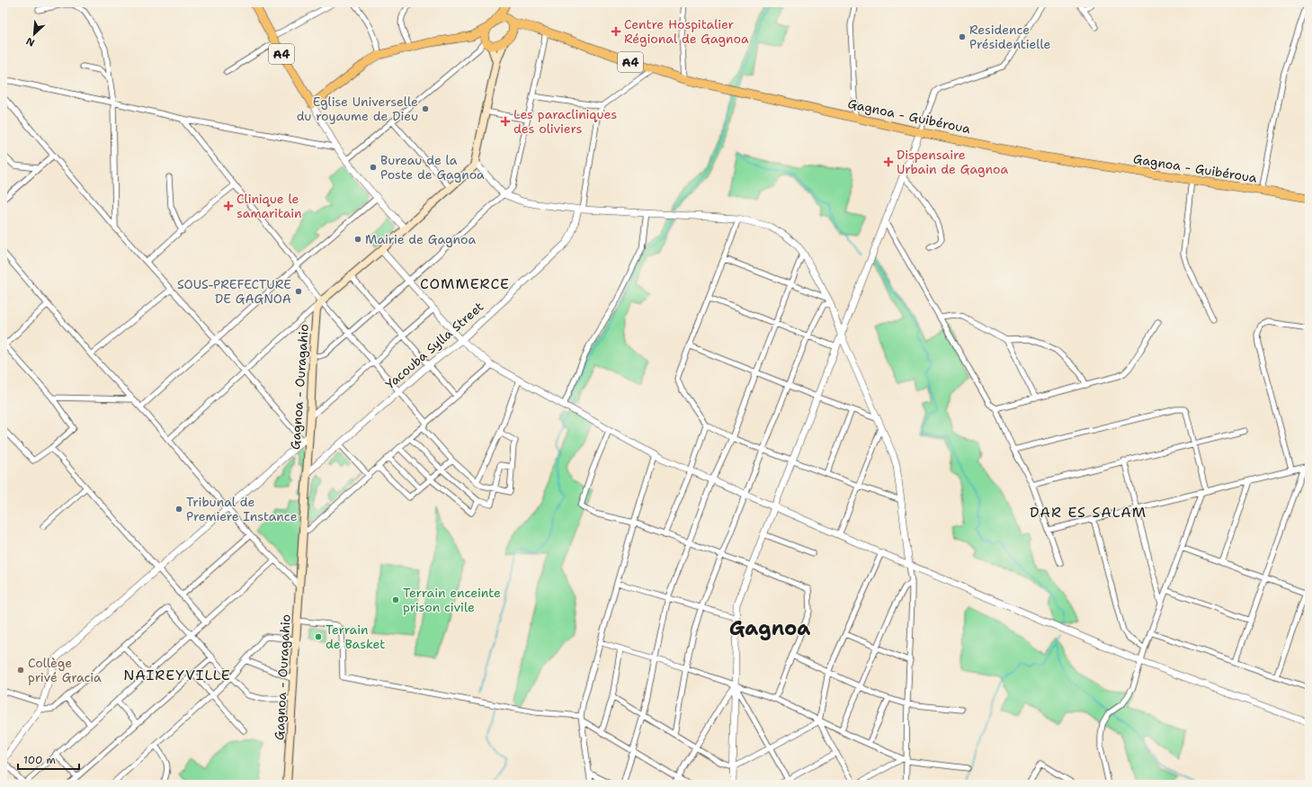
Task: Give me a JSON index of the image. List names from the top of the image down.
{
  "streets": {
    "main road": ["A4", "Gagnoa - Guibéroua", "Gagnoa - Ouragahio"],
    "street": ["Yacouba Sylla Street"]
  },
  "crossings": [
    ["Yacouba Sylla Street", "Gagnoa - Ouragahio"]
  ],
  "districts": [
    "COMMERCE",
    "DAR ES SALAM",
    "Gagnoa",
    "NAIREYVILLE"
  ],
  "places": {
    "health": [
      "Centre Hospitalier Régional de Gagnoa",
      "Les paracliniques des oliviers",
      "Dispensaire Urbain de Gagnoa",
      "Clinique le samaritain"
    ],
    "other": [
      "Residence Présidentielle",
      "Eglise Universelle du royaume de Dieu",
      "Bureau de la Poste de Gagnoa",
      "Mairie de Gagnoa",
      "SOUS-PREFECTURE DE GAGNOA",
      "Tribunal de Premiere Instance",
      "Terrain enceinte prison civile",
      "Terrain de Basket",
      "Collège privé Gracia"
    ]
  },
  "scale_bar": "100 m",
  "north": "bottom left"
}
